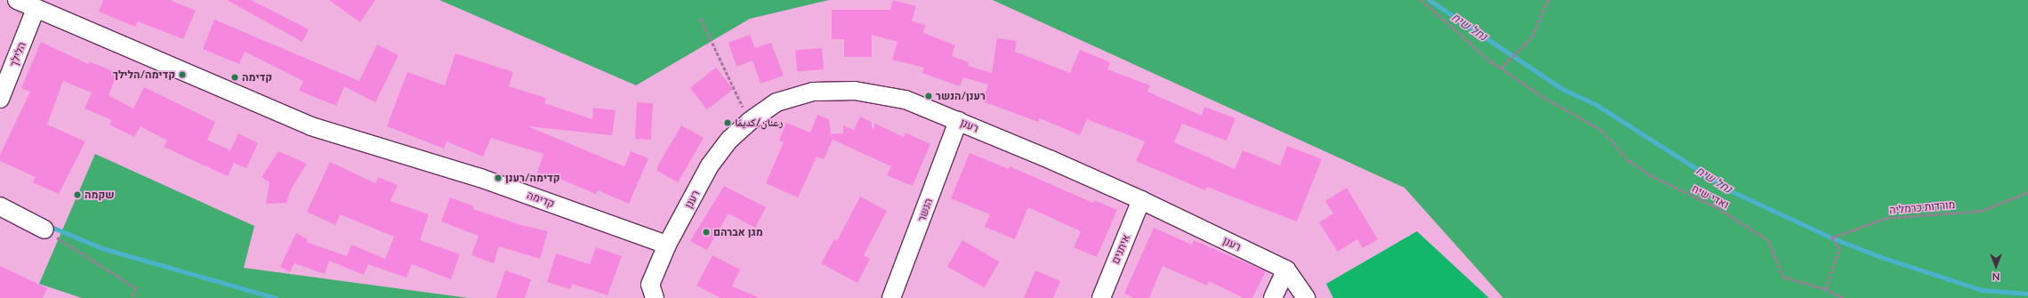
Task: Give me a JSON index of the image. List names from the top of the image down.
{
  "streets": {
    "street": [
      "הלילך",
      "רענן",
      "קדימה",
      "הנשר",
      "איתנים"
    ],
    "path": ["ואדי שיח", "מורדות כרמליה"]
  },
  "crossings": [
    ["הלילך", "קדימה"],
    ["רענן", "קדימה"],
    ["רענן", "הנשר"],
    ["רענן", "איתנים"],
    ["ואדי שיח", "מורדות כרמליה"]
  ],
  "water": ["נחל שיח"],
  "places": [
    "קדימה/הלילך",
    "קדימה",
    "רענן/הנשר",
    "رعنان/كديمَا",
    "קדימה/רענן",
    "שקמה",
    "מגן אברהם"
  ],
  "north": "bottom"
}
